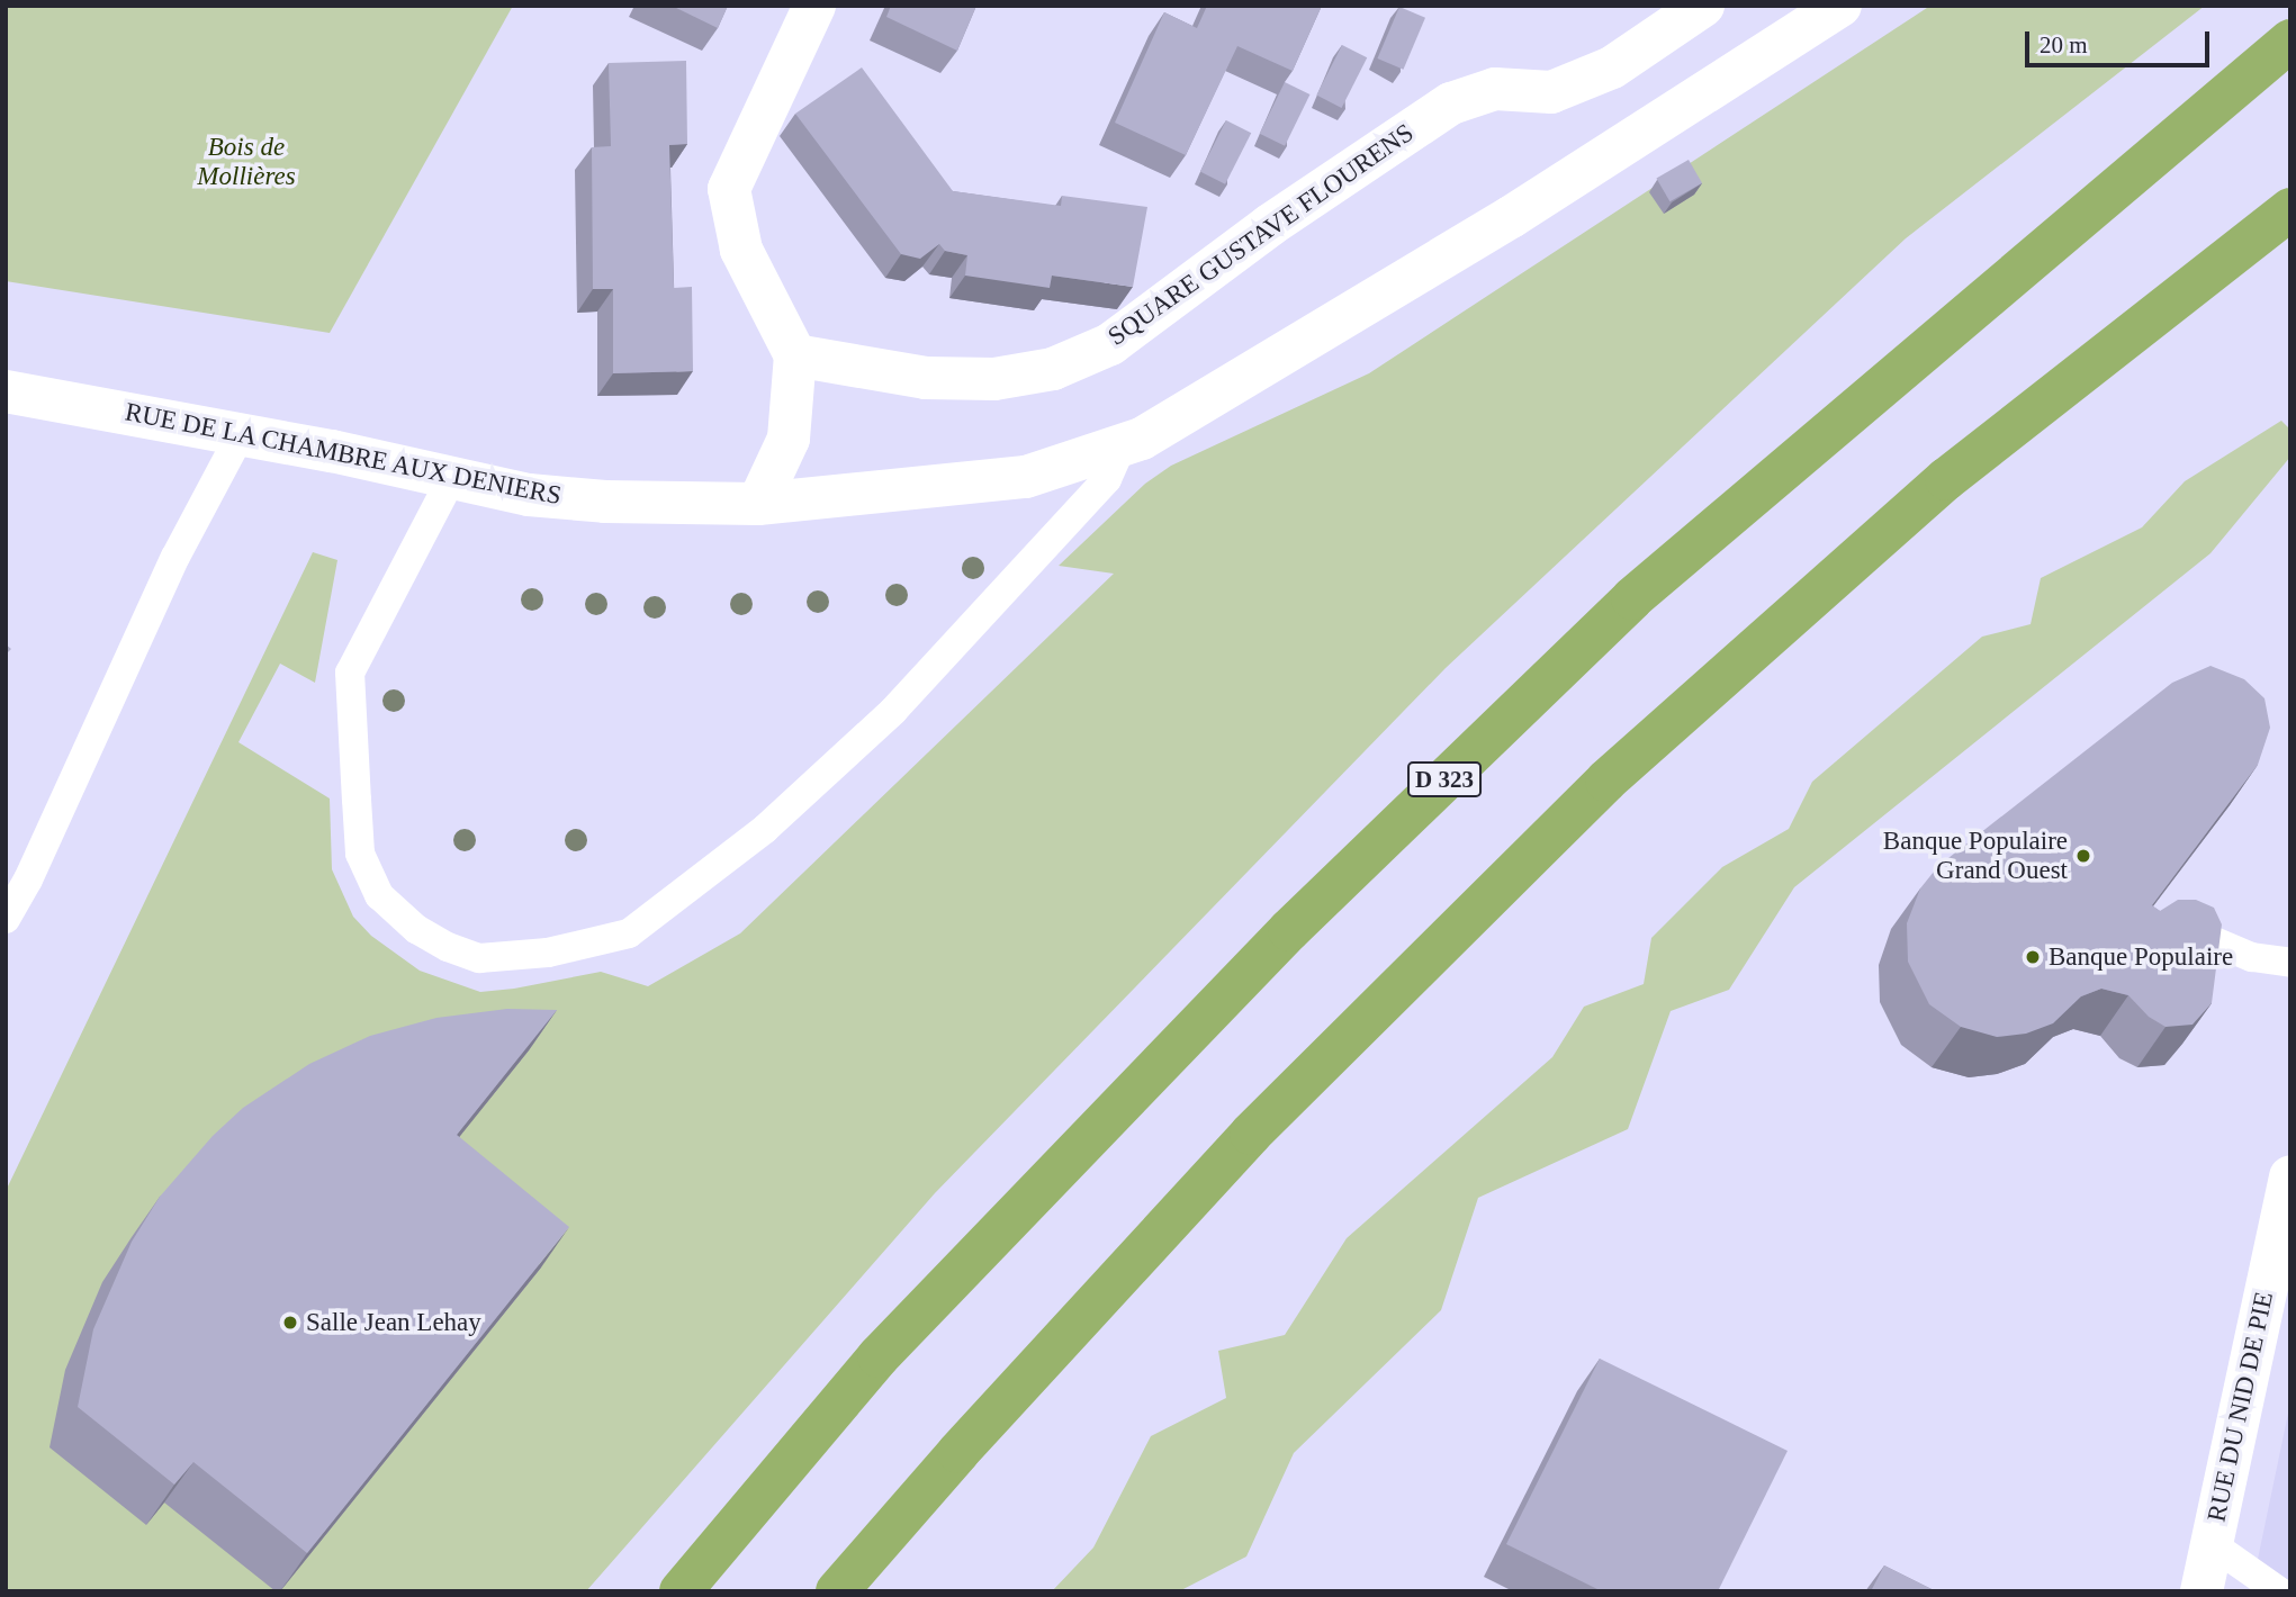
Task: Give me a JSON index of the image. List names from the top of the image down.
{
  "streets": {
    "highway": ["D 323"],
    "street": ["SQUARE GUSTAVE FLOURENS", "RUE DE LA CHAMBRE AUX DENIERS", "RUE DU NID DE PIE"]
  },
  "parks": ["Bois de Mollières"],
  "places": ["Banque Populaire Grand Ouest", "Banque Populaire", "Salle Jean Lehay"],
  "scale_bar": "20 m"
}
